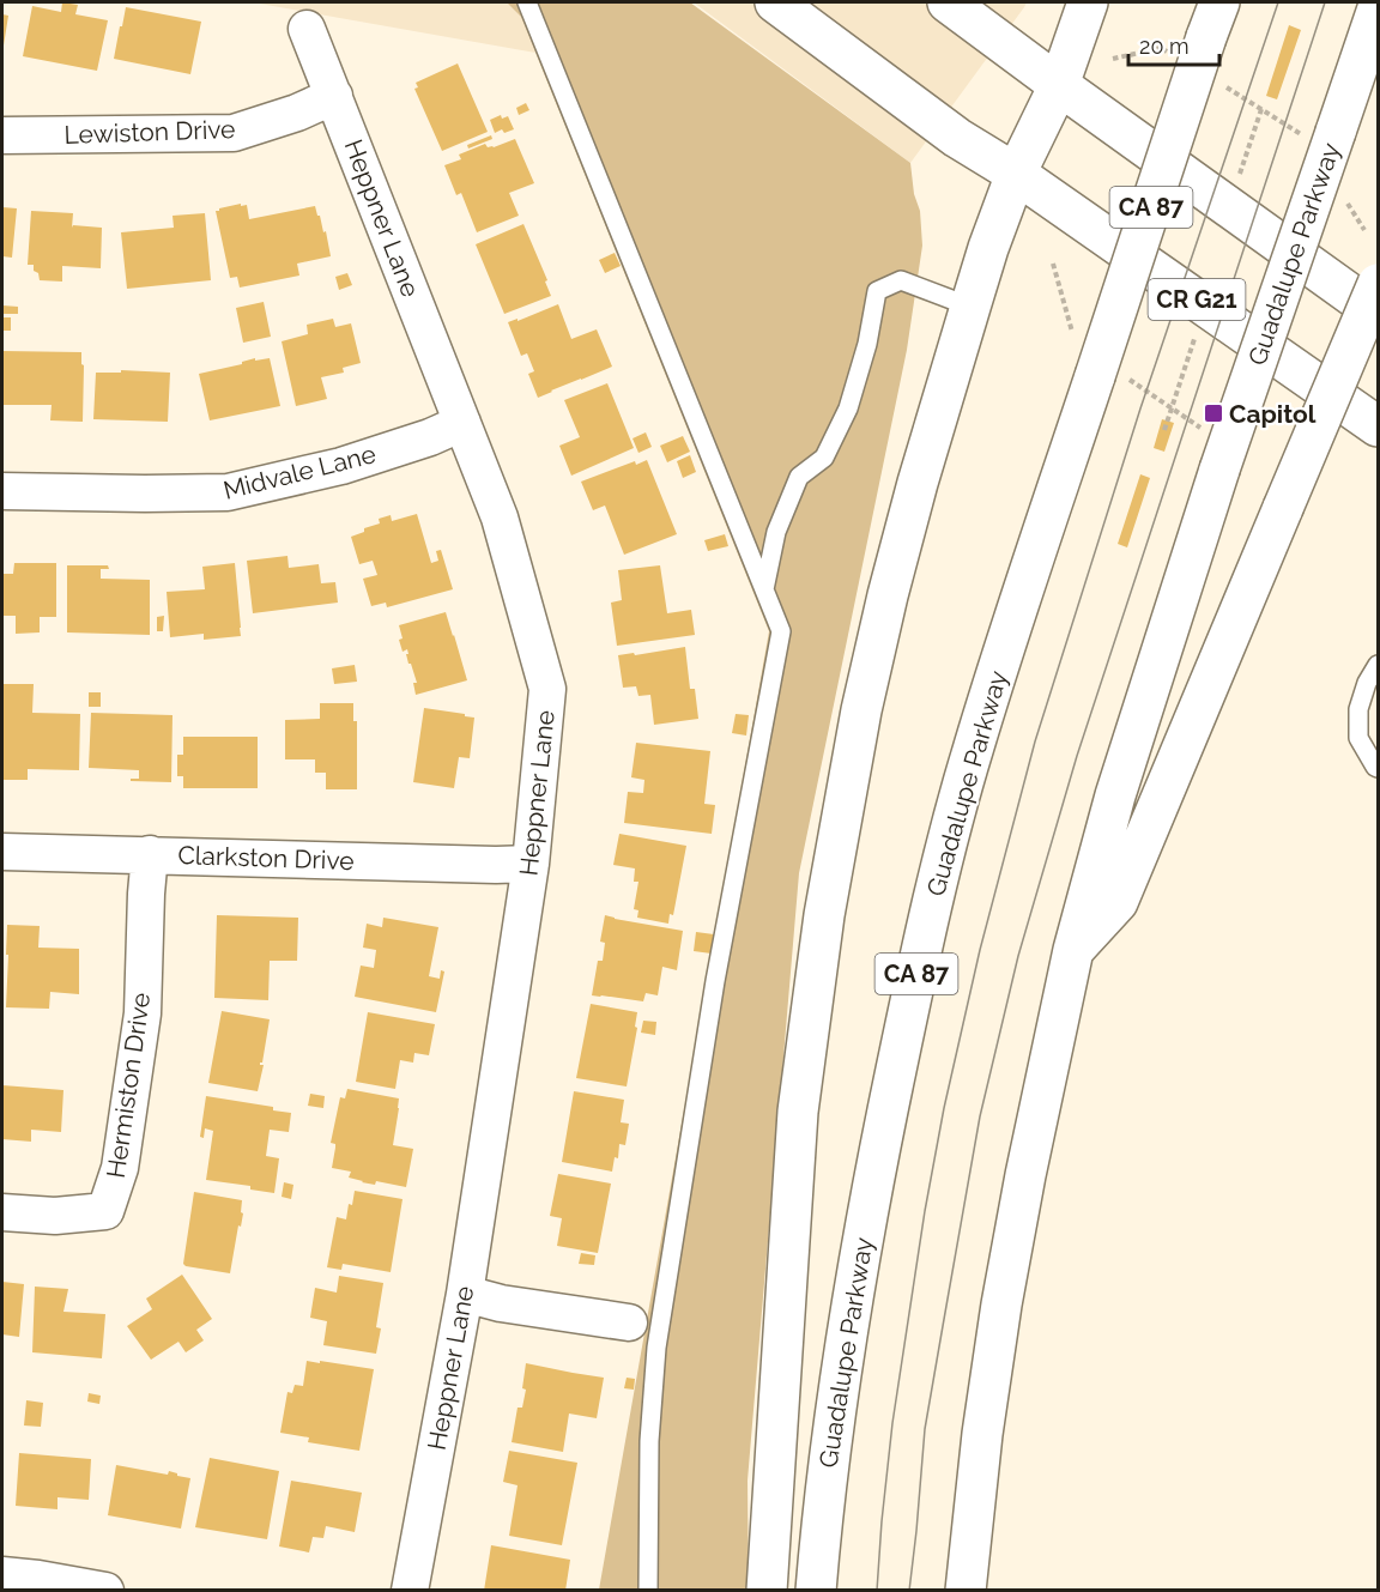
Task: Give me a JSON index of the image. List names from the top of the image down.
{
  "streets": {
    "highway": ["CA 87", "Guadalupe Parkway", "CR G21"],
    "street": [
      "Lewiston Drive",
      "Heppner Lane",
      "Midvale Lane",
      "Clarkston Drive",
      "Hermiston Drive"
    ]
  },
  "crossings": [
    ["Lewiston Drive", "Heppner Lane"],
    ["Heppner Lane", "Midvale Lane"],
    ["Heppner Lane", "Clarkston Drive"],
    ["Clarkston Drive", "Hermiston Drive"]
  ],
  "places": {
    "transit": ["Capitol"]
  },
  "scale_bar": "20 m"
}
